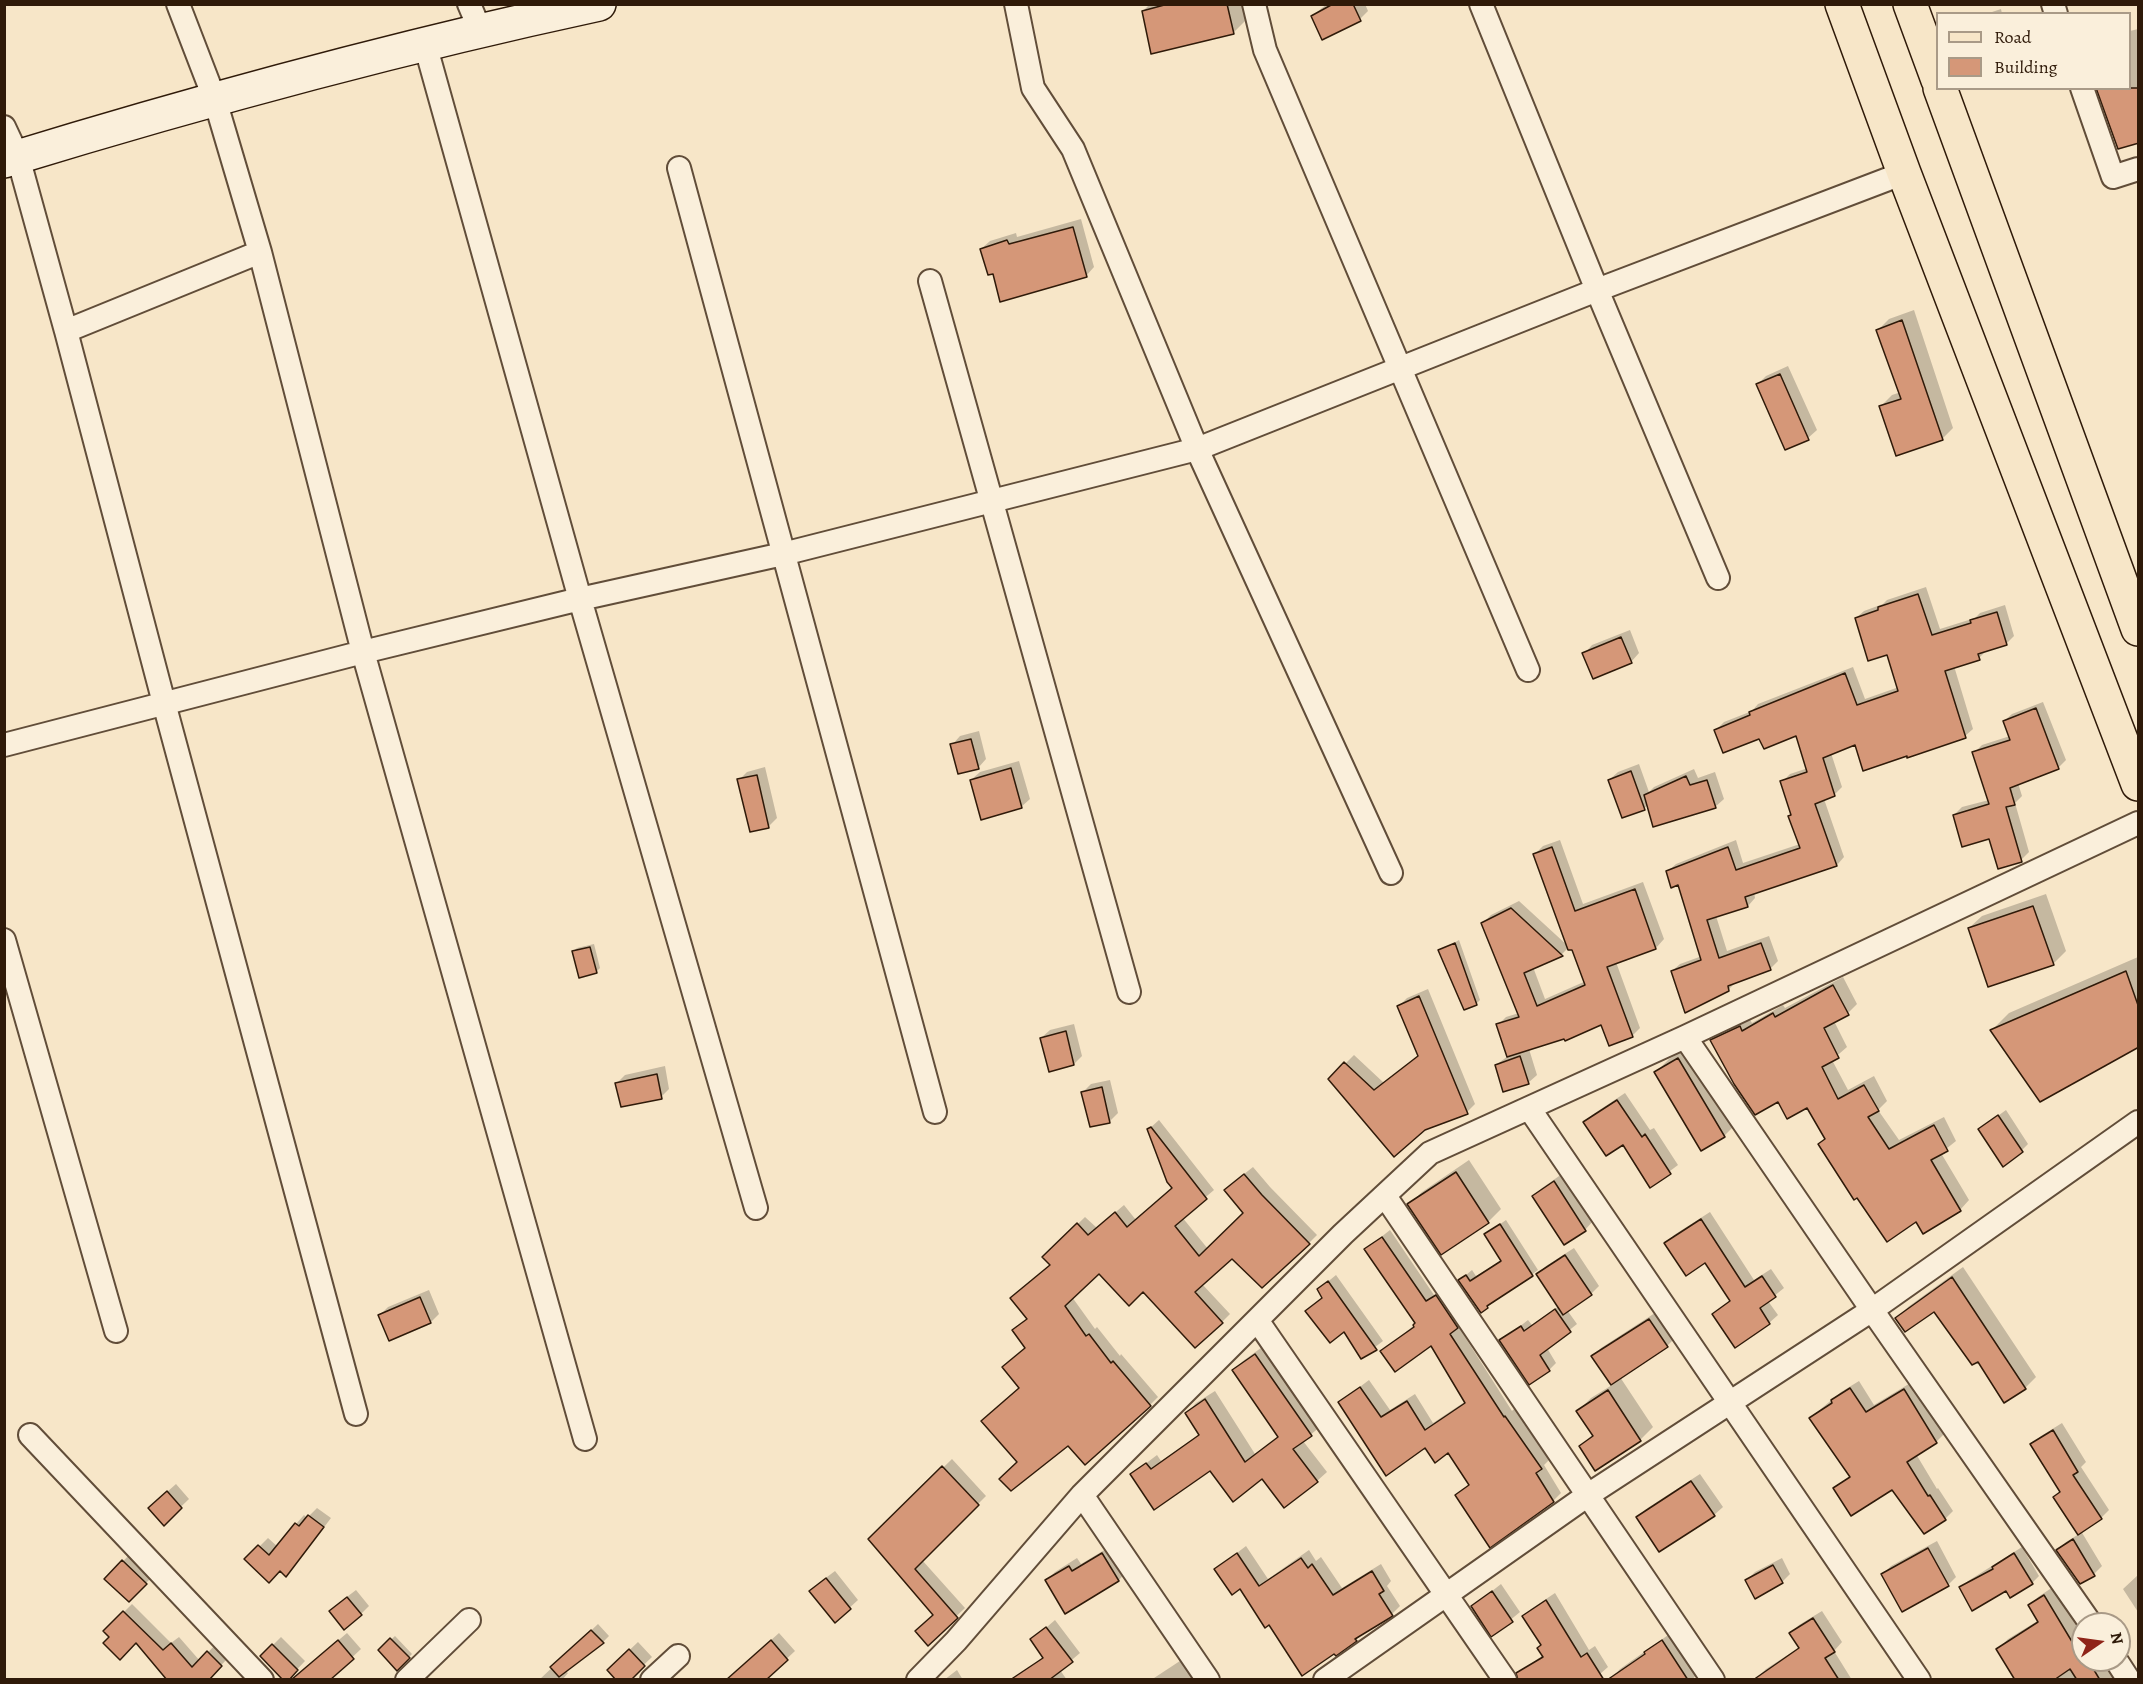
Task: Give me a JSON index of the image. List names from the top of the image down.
{
  "legend": ["Road", "Building"],
  "north": "right"
}
